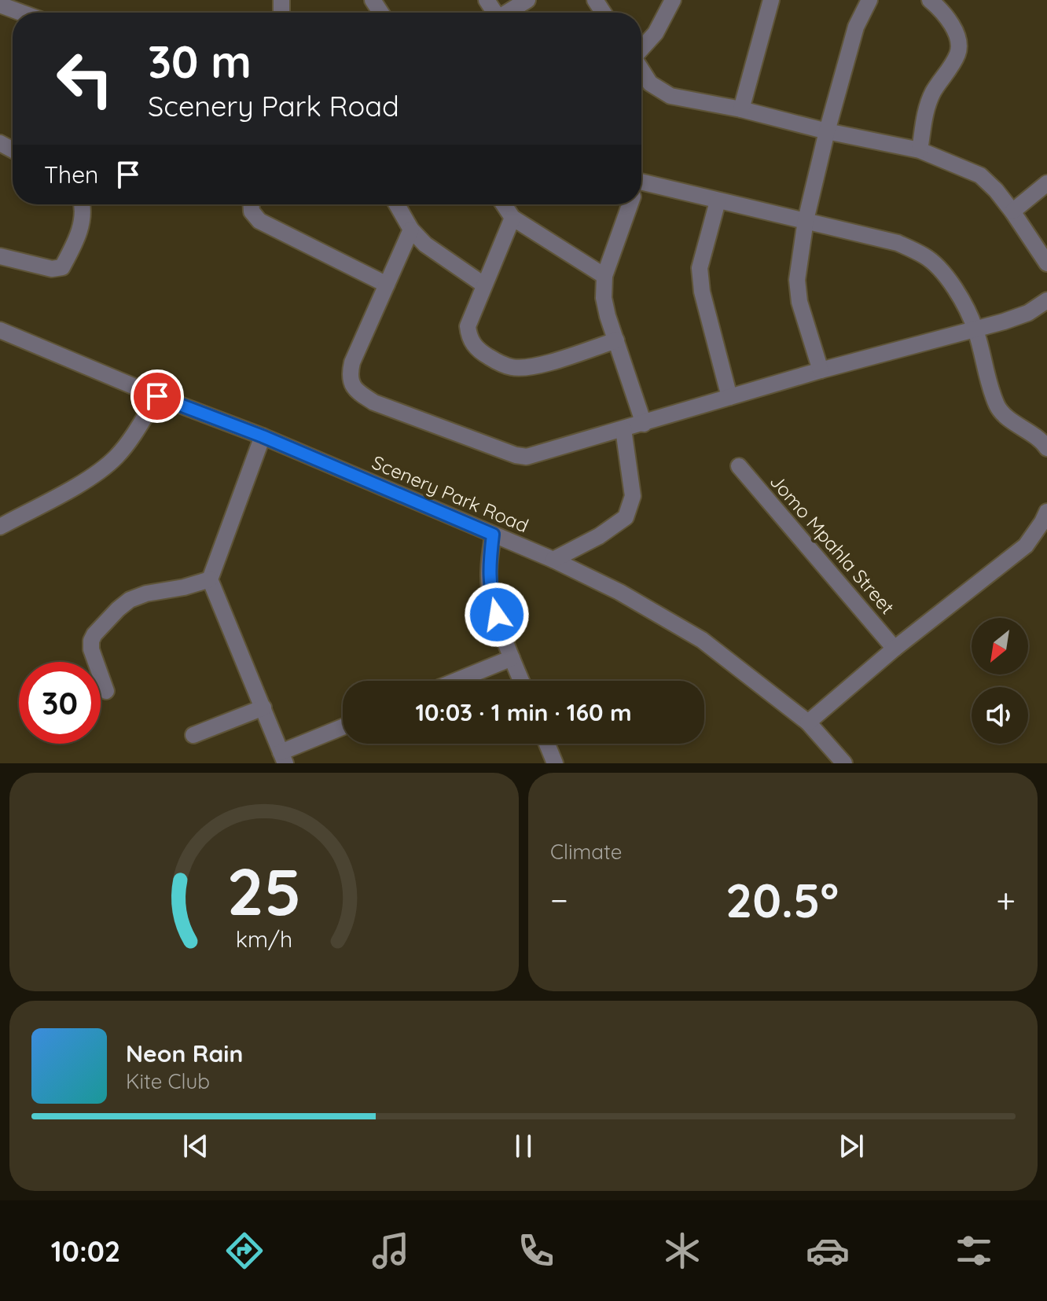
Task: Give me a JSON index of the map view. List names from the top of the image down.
{
  "streets": {
    "street": ["Scenery Park Road", "Jomo Mpahla Street"]
  },
  "north": "bottom left",
  "page": {
    "turn": ["30 m", "Scenery Park Road"],
    "then": "Then",
    "limit": "30",
    "trip": "10:03 · 1 min · 160 m",
    "tile": "Climate",
    "heat": ["−", "20.5°", "+"],
    "song": ["Neon Rain", "Kite Club"],
    "tabs": "10:02",
    "gauge": ["25", "km/h"]
  }
}
